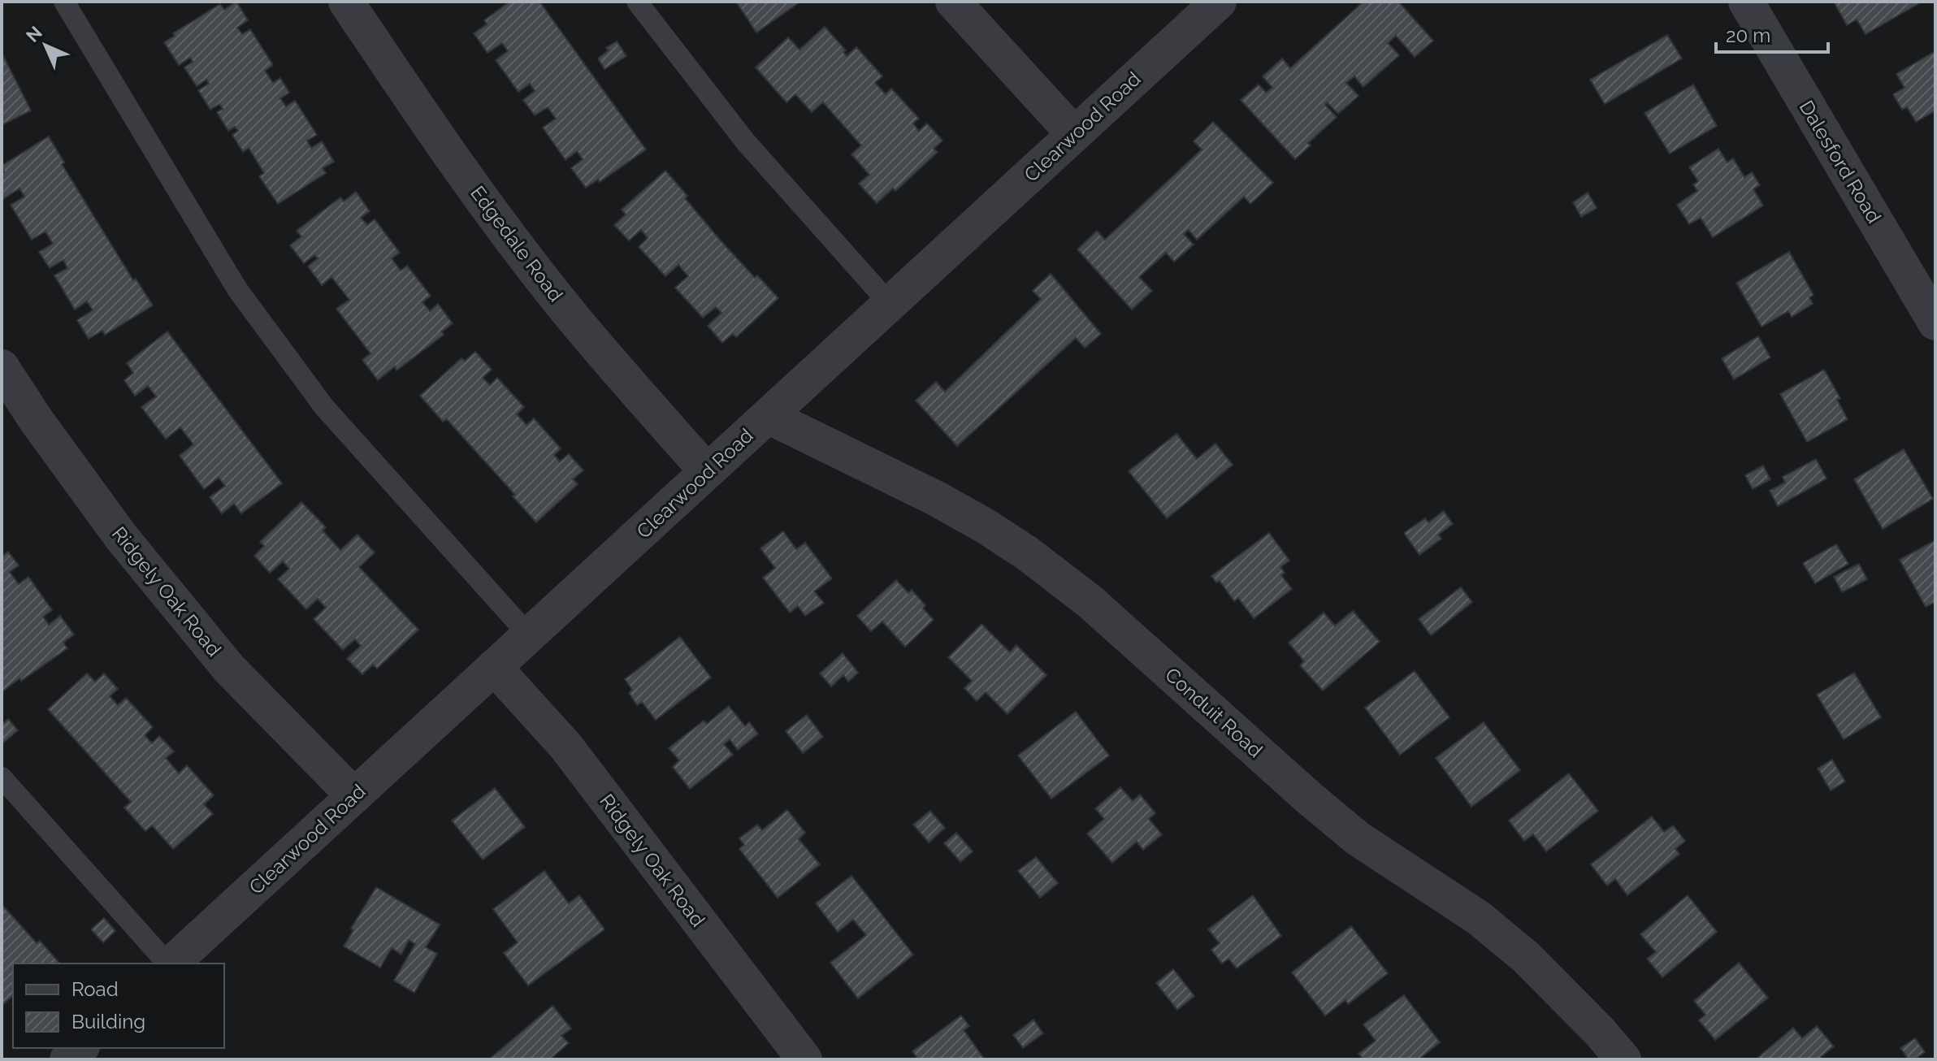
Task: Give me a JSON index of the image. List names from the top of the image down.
{
  "streets": {
    "street": [
      "Clearwood Road",
      "Dalesford Road",
      "Edgedale Road",
      "Ridgely Oak Road",
      "Conduit Road"
    ]
  },
  "crossings": [
    ["Clearwood Road", "Edgedale Road"],
    ["Clearwood Road", "Ridgely Oak Road"],
    ["Clearwood Road", "Conduit Road"]
  ],
  "legend": ["Road", "Building"],
  "scale_bar": "20 m",
  "north": "top left"
}
